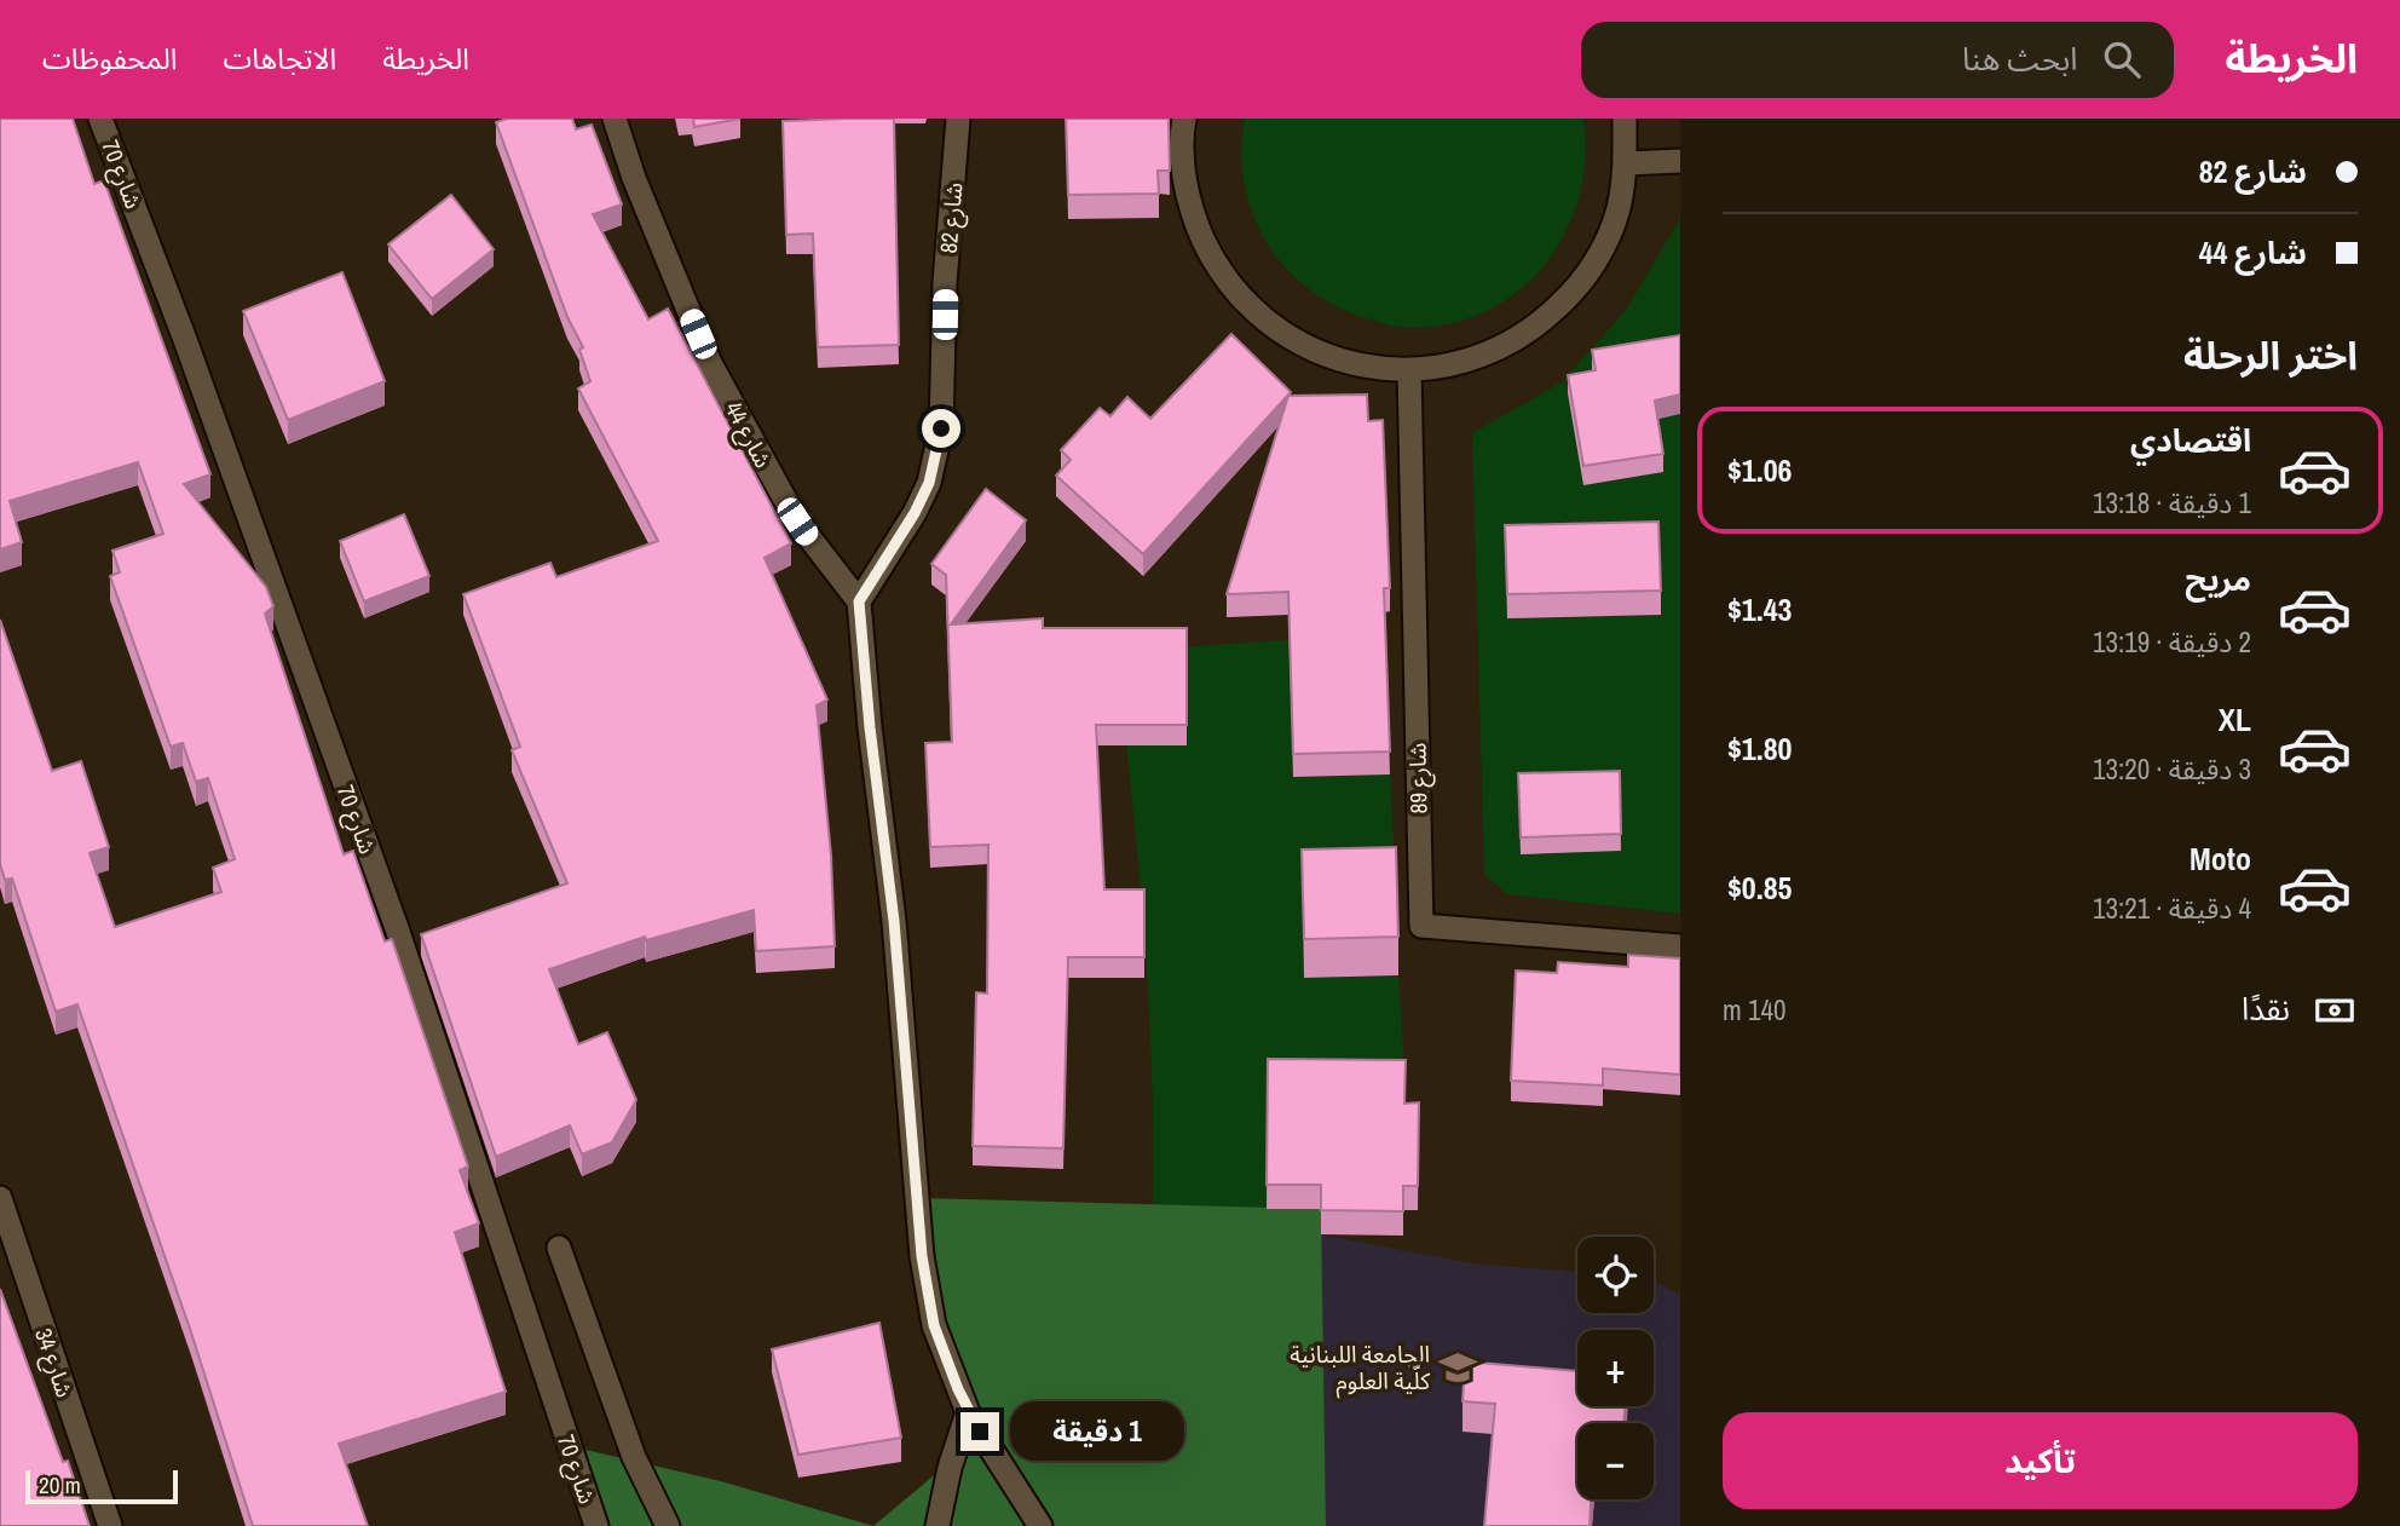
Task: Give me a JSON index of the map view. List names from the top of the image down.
{
  "streets": {
    "street": [
      "شارع 70",
      "شارع 82",
      "شارع 44",
      "شارع 89",
      "شارع 34"
    ]
  },
  "crossings": [
    ["شارع 82", "شارع 44"]
  ],
  "places": {
    "school or university": ["الجامعة اللبنانية كلّية العلوم"]
  },
  "scale_bar": "20 m",
  "page": {
    "header": "الخريطة",
    "search": "ابحث هنا",
    "nav": ["الخريطة", "الاتجاهات", "المحفوظات"],
    "banner": ["شارع 82", "شارع 44"],
    "heading": "اختر الرحلة",
    "list": [
      {
        "name": "اقتصادي",
        "note": "1 دقيقة · 13:18",
        "value": "$1.06"
      },
      {
        "name": "مريح",
        "note": "2 دقيقة · 13:19",
        "value": "$1.43"
      },
      {
        "name": "XL",
        "note": "3 دقيقة · 13:20",
        "value": "$1.80"
      },
      {
        "name": "Moto",
        "note": "4 دقيقة · 13:21",
        "value": "$0.85"
      }
    ],
    "pay": ["نقدًا", "140 m"],
    "map_buttons": ["+", "−"],
    "buttons": "تأكيد",
    "bubble": "1 دقيقة",
    "scale": "20 m"
  }
}
